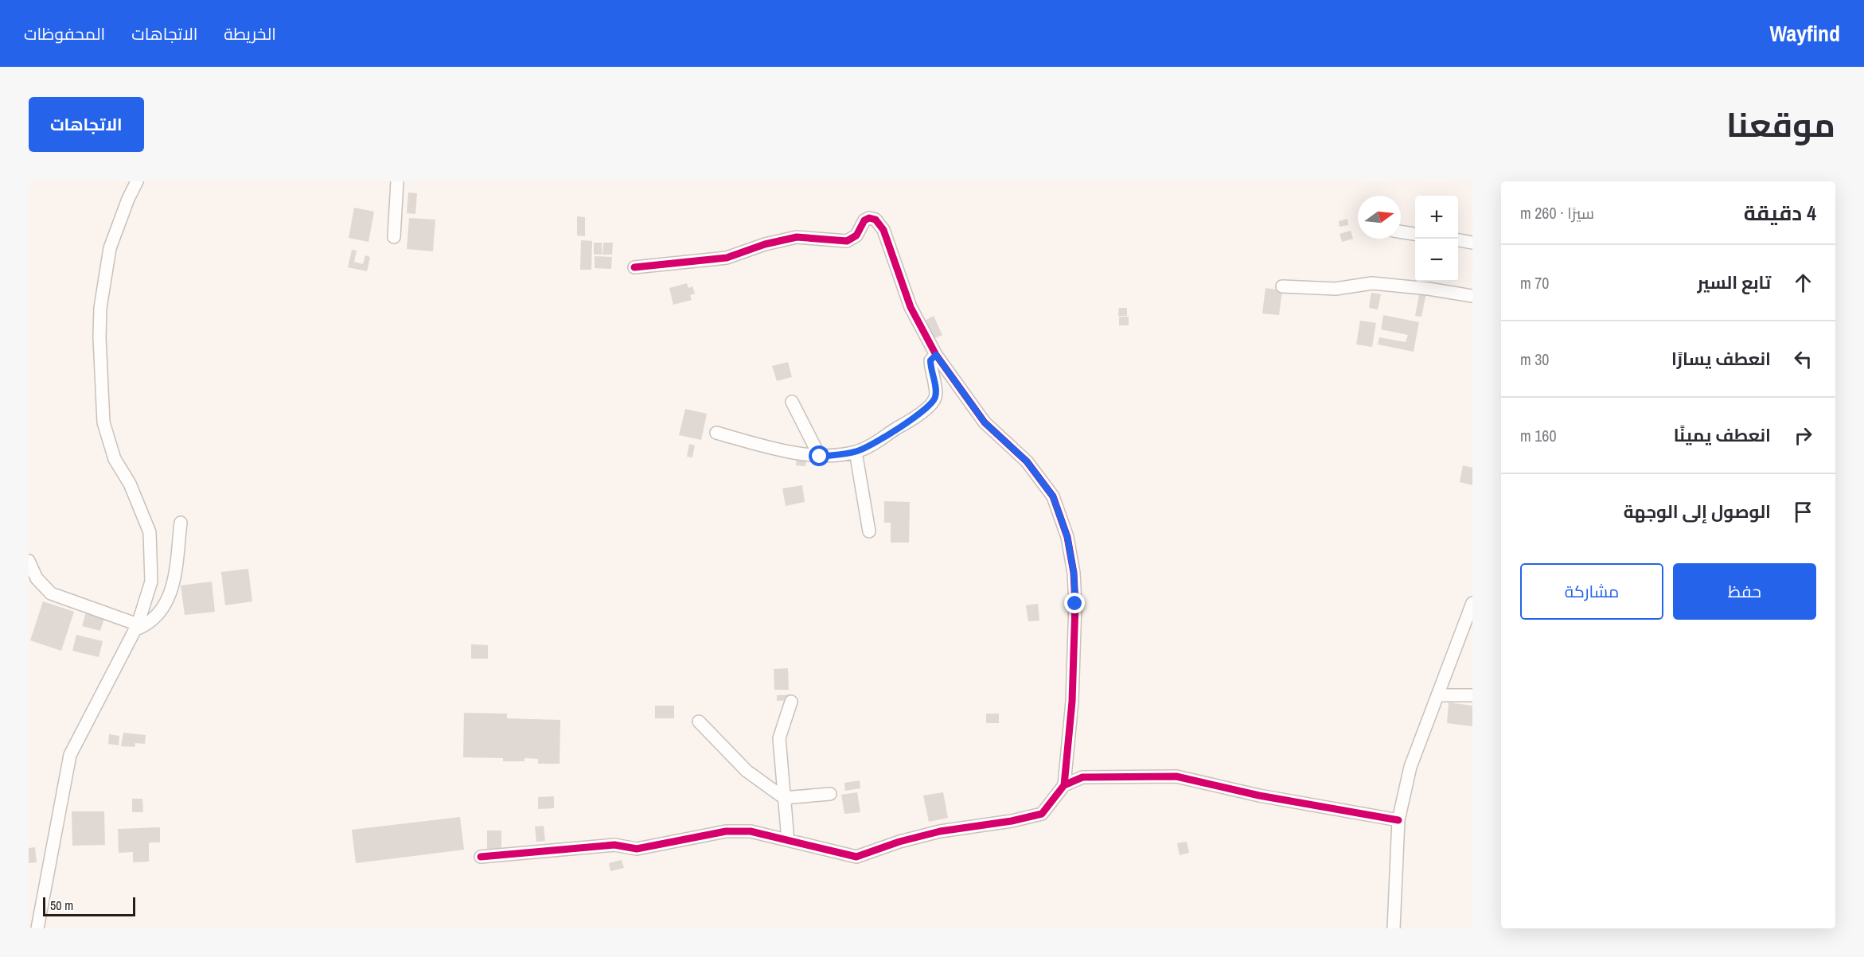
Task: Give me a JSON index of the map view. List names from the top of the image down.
{
  "scale_bar": "50 m",
  "north": "right",
  "page": {
    "header": "Wayfind",
    "nav": ["الخريطة", "الاتجاهات", "المحفوظات"],
    "title": "موقعنا",
    "buttons": [
      "الاتجاهات",
      ["حفظ", "مشاركة"]
    ],
    "heading": ["4 دقيقة", "سيرًا · 260 m"],
    "map_buttons": ["+", "−"],
    "list": [
      ["تابع السير", "70 m"],
      ["انعطف يسارًا", "30 m"],
      ["انعطف يمينًا", "160 m"],
      "الوصول إلى الوجهة"
    ],
    "scale": "50 m"
  }
}
